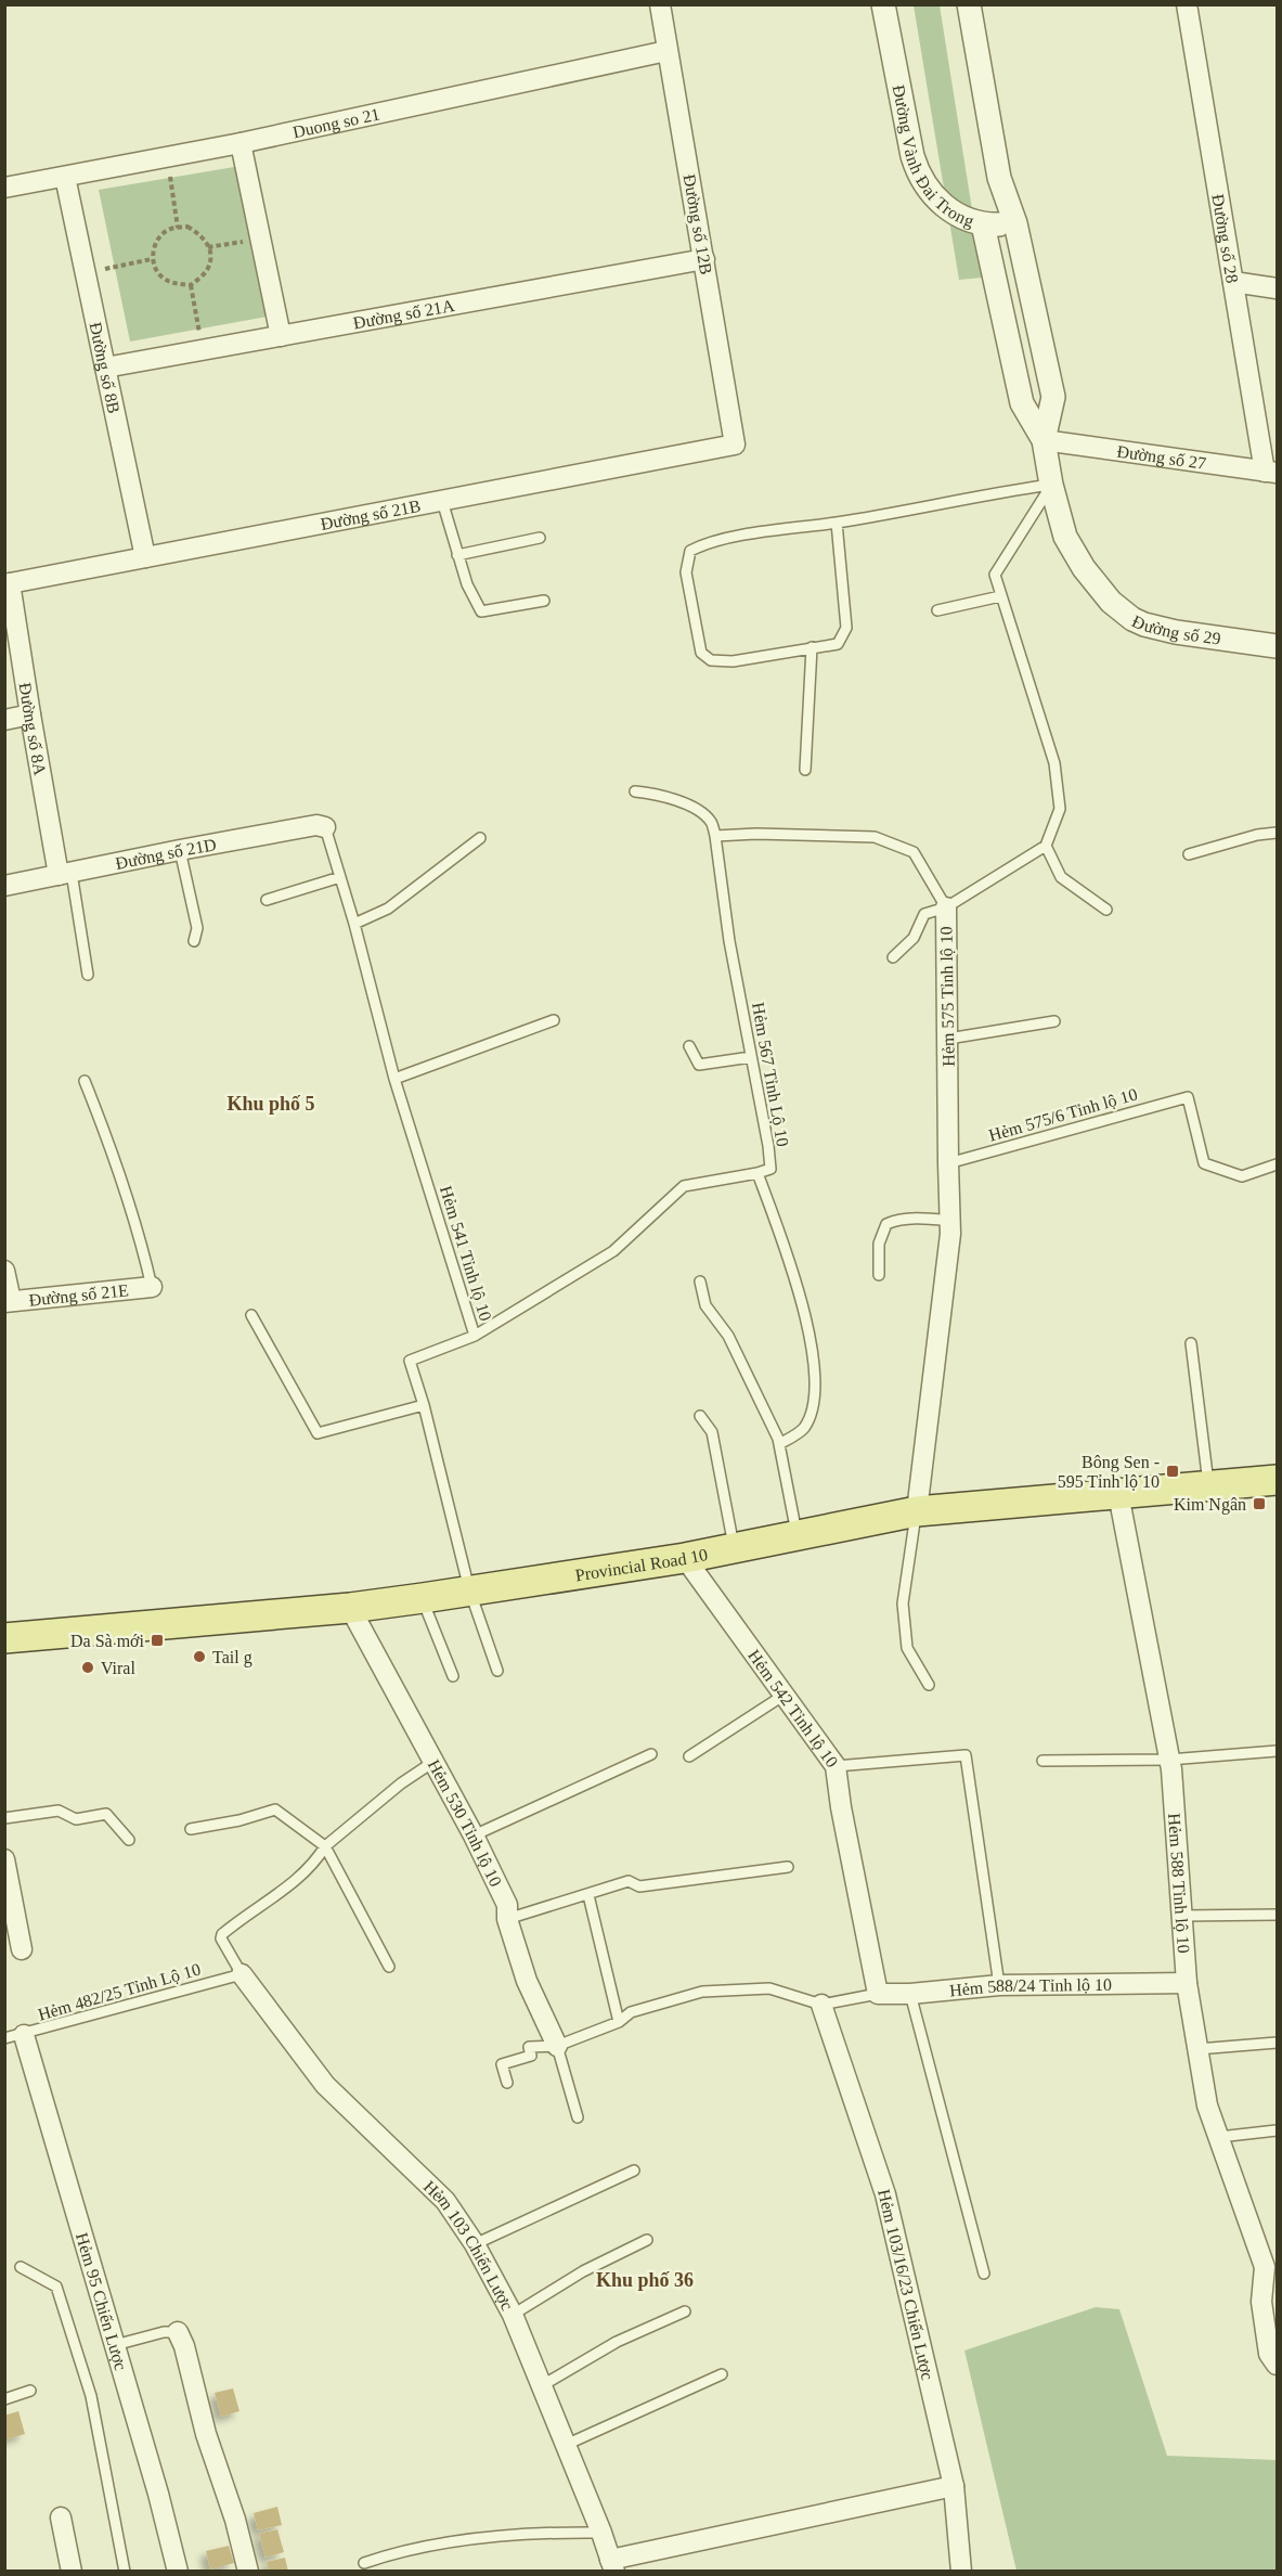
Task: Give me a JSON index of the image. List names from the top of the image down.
{
  "streets": {
    "main road": ["Provincial Road 10"],
    "street": [
      "Duong so 21",
      "Đường Vành Đai Trong",
      "Đường số 12B",
      "Đường số 28",
      "Đường số 21A",
      "Đường số 8B",
      "Đường số 27",
      "Đường số 21B",
      "Đường số 29",
      "Đường số 8A",
      "Đường số 21D",
      "Hẻm 575 Tỉnh lộ 10",
      "Đường số 21E",
      "Hẻm 542 Tỉnh lộ 10",
      "Hẻm 530 Tỉnh lộ 10",
      "Hẻm 588 Tỉnh lộ 10",
      "Hẻm 588/24 Tỉnh lộ 10",
      "Hẻm 103 Chiến Lược",
      "Hẻm 103/16/23 Chiến Lược",
      "Hẻm 95 Chiến Lược"
    ],
    "lane": [
      "Hẻm 567 Tỉnh Lộ 10",
      "Hẻm 575/6 Tỉnh lộ 10",
      "Hẻm 541 Tỉnh lộ 10",
      "Hẻm 482/25 Tỉnh Lộ 10"
    ]
  },
  "crossings": [
    ["Duong so 21", "Đường số 12B"],
    ["Duong so 21", "Đường số 8B"],
    ["Đường Vành Đai Trong", "Đường số 27"],
    ["Đường Vành Đai Trong", "Đường số 29"],
    ["Đường số 12B", "Đường số 21A"],
    ["Đường số 12B", "Đường số 21B"],
    ["Đường số 28", "Đường số 27"],
    ["Đường số 21A", "Đường số 8B"],
    ["Đường số 8B", "Đường số 21B"],
    ["Đường số 21B", "Đường số 8A"],
    ["Đường số 8A", "Đường số 21D"],
    ["Đường số 21D", "Hẻm 541 Tỉnh lộ 10"],
    ["Hẻm 575 Tỉnh lộ 10", "Hẻm 575/6 Tỉnh lộ 10"],
    ["Hẻm 575 Tỉnh lộ 10", "Provincial Road 10"],
    ["Hẻm 541 Tỉnh lộ 10", "Provincial Road 10"],
    ["Provincial Road 10", "Hẻm 542 Tỉnh lộ 10"],
    ["Provincial Road 10", "Hẻm 530 Tỉnh lộ 10"],
    ["Provincial Road 10", "Hẻm 588 Tỉnh lộ 10"],
    ["Hẻm 542 Tỉnh lộ 10", "Hẻm 588/24 Tỉnh lộ 10"],
    ["Hẻm 588 Tỉnh lộ 10", "Hẻm 588/24 Tỉnh lộ 10"],
    ["Hẻm 482/25 Tỉnh Lộ 10", "Hẻm 103 Chiến Lược"],
    ["Hẻm 482/25 Tỉnh Lộ 10", "Hẻm 95 Chiến Lược"]
  ],
  "districts": ["Khu phố 5", "Khu phố 36"],
  "places": {
    "transit": ["Bông Sen - 595 Tỉnh lộ 10", "Kim Ngân", "Da Sà mới"],
    "other": ["Tail g", "Viral"]
  }
}
